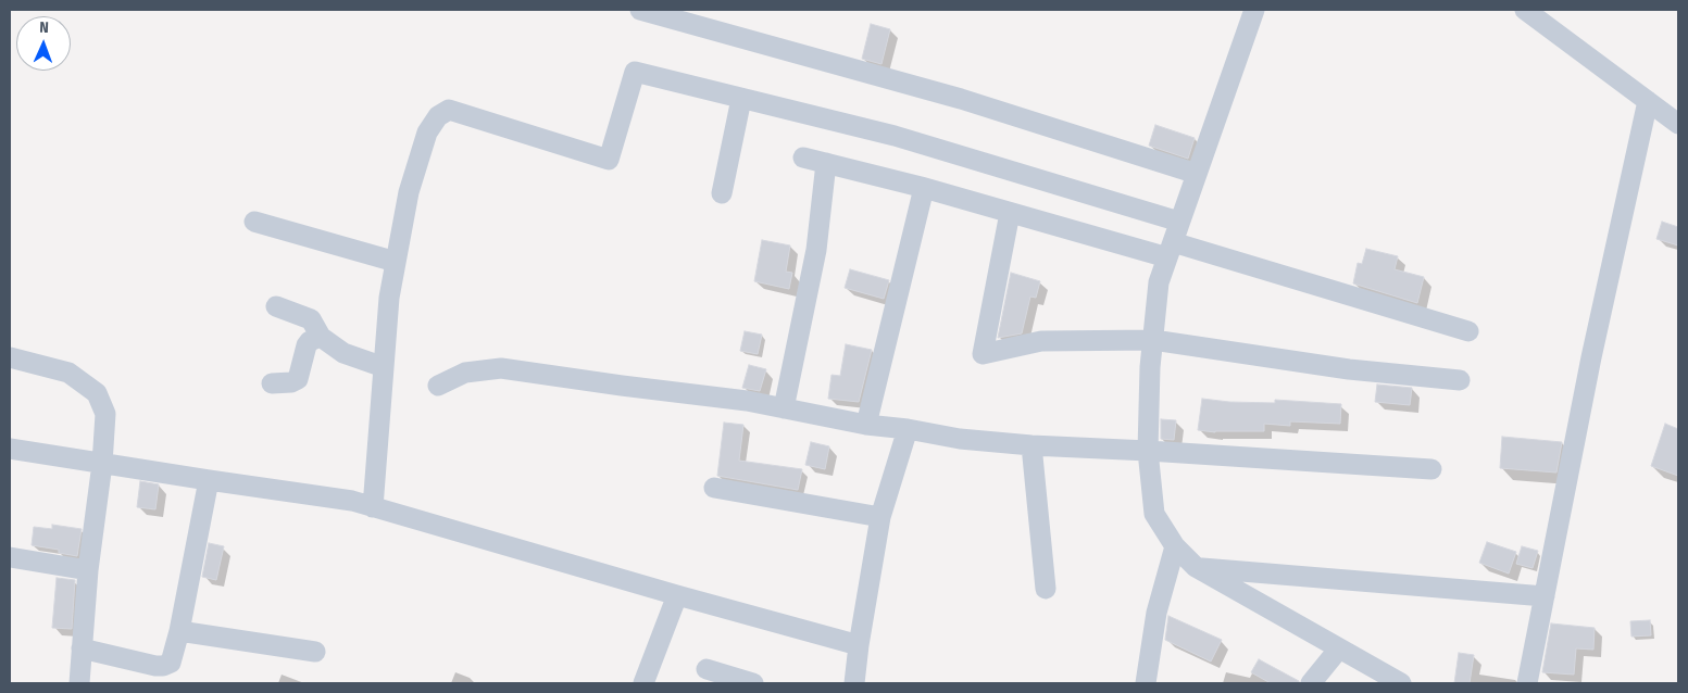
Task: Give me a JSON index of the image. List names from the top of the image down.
{
  "north": "top"
}
